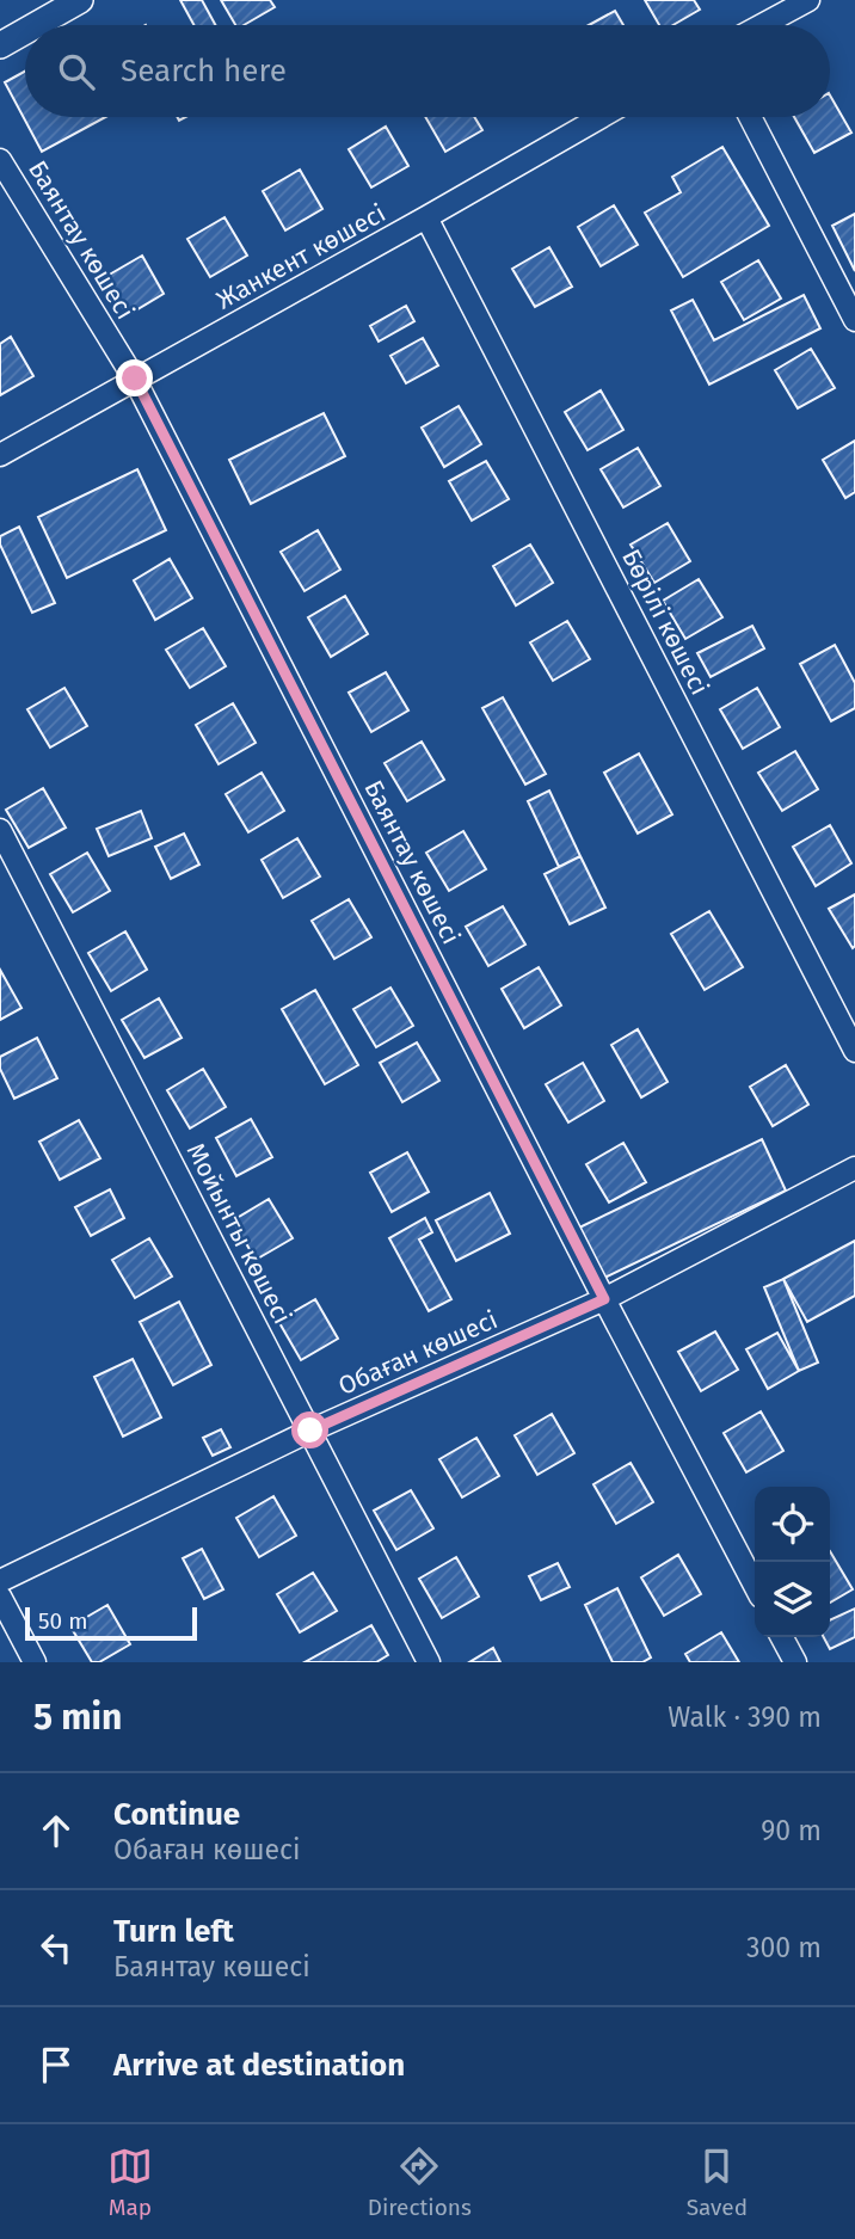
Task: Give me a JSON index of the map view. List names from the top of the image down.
{
  "streets": {
    "street": [
      "Баянтау көшесі",
      "Жанкент көшесі",
      "Бөрілі көшесі",
      "Мойынты көшесі",
      "Обаған көшесі"
    ]
  },
  "crossings": [
    ["Баянтау көшесі", "Жанкент көшесі"],
    ["Баянтау көшесі", "Обаған көшесі"],
    ["Жанкент көшесі", "Бөрілі көшесі"],
    ["Мойынты көшесі", "Обаған көшесі"]
  ],
  "scale_bar": "50 m",
  "page": {
    "search": "Search here",
    "scale": "50 m",
    "heading": ["5 min", "Walk · 390 m"],
    "list": [
      ["Continue", "Обаған көшесі", "90 m"],
      ["Turn left", "Баянтау көшесі", "300 m"],
      "Arrive at destination"
    ],
    "nav": ["Map", "Directions", "Saved"]
  }
}
